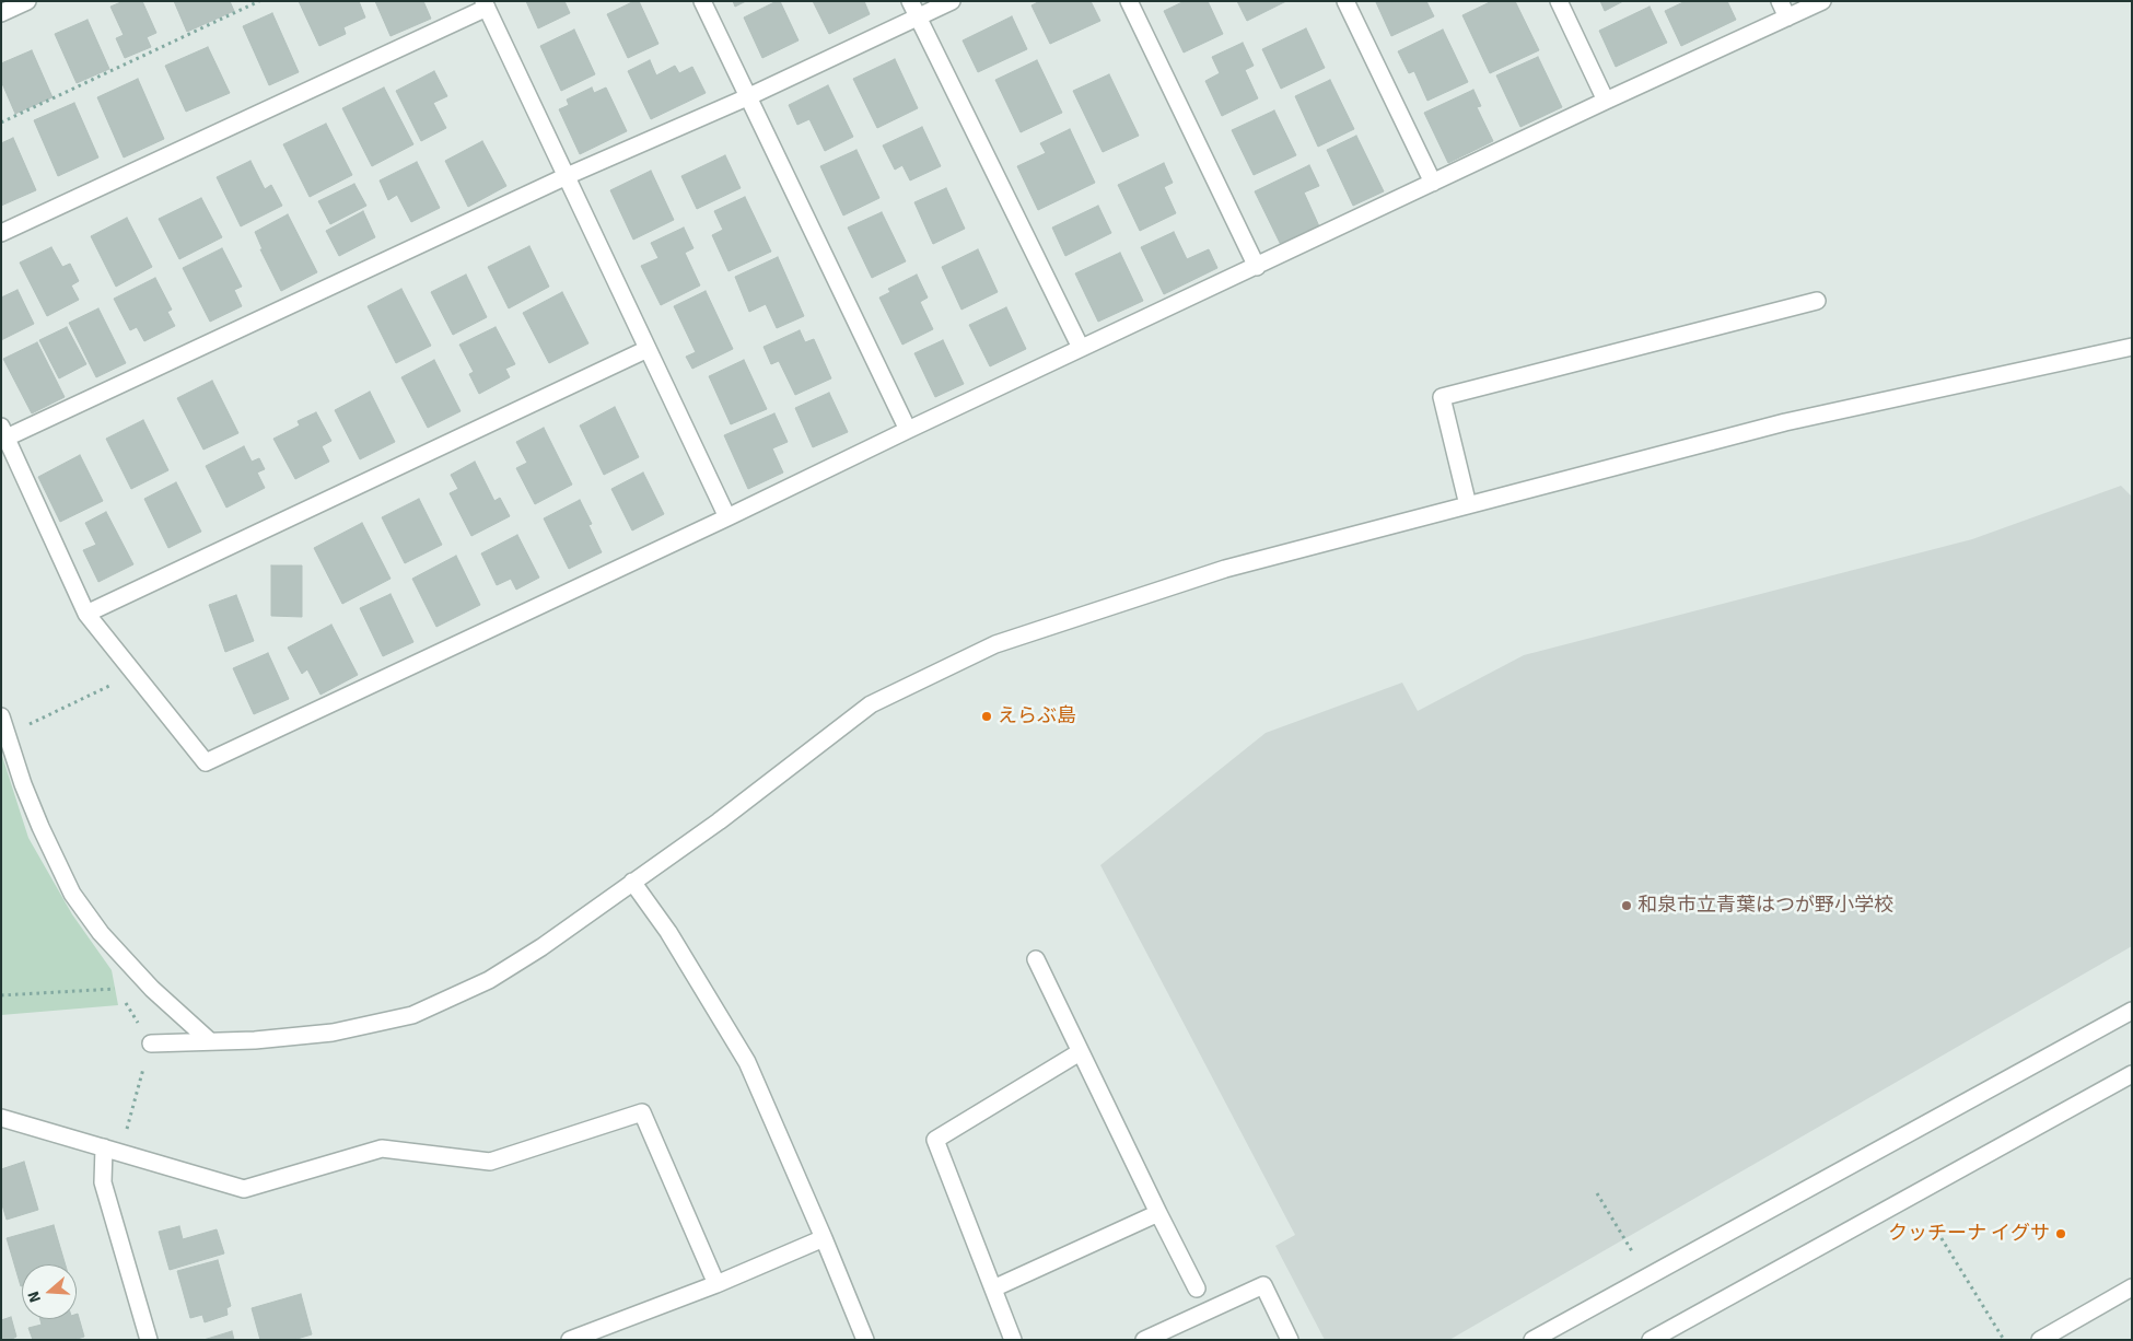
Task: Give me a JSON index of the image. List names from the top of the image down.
{
  "places": ["えらぶ島", "和泉市立青葉はつが野小学校", "クッチーナ イグサ"],
  "north": "left"
}
